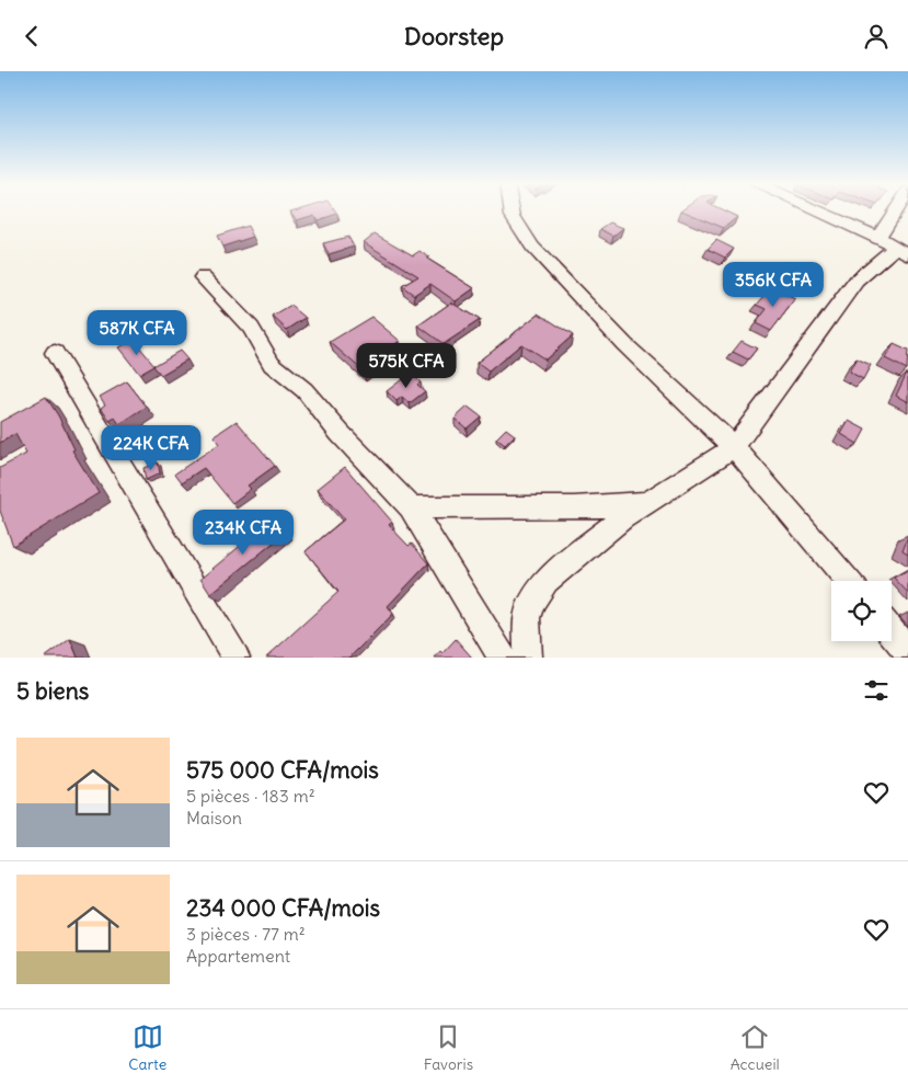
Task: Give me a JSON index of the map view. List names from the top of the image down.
{
  "page": {
    "header": "Doorstep",
    "price": [
      "356K CFA",
      "587K CFA",
      "575K CFA",
      "224K CFA",
      "234K CFA"
    ],
    "heading": "5 biens",
    "list": [
      {
        "name": "575 000 CFA/mois",
        "note": "5 pièces · 183 m² · Maison"
      },
      {
        "name": "234 000 CFA/mois",
        "note": "3 pièces · 77 m² · Appartement"
      }
    ],
    "tabs": ["Carte", "Favoris", "Accueil"]
  }
}
